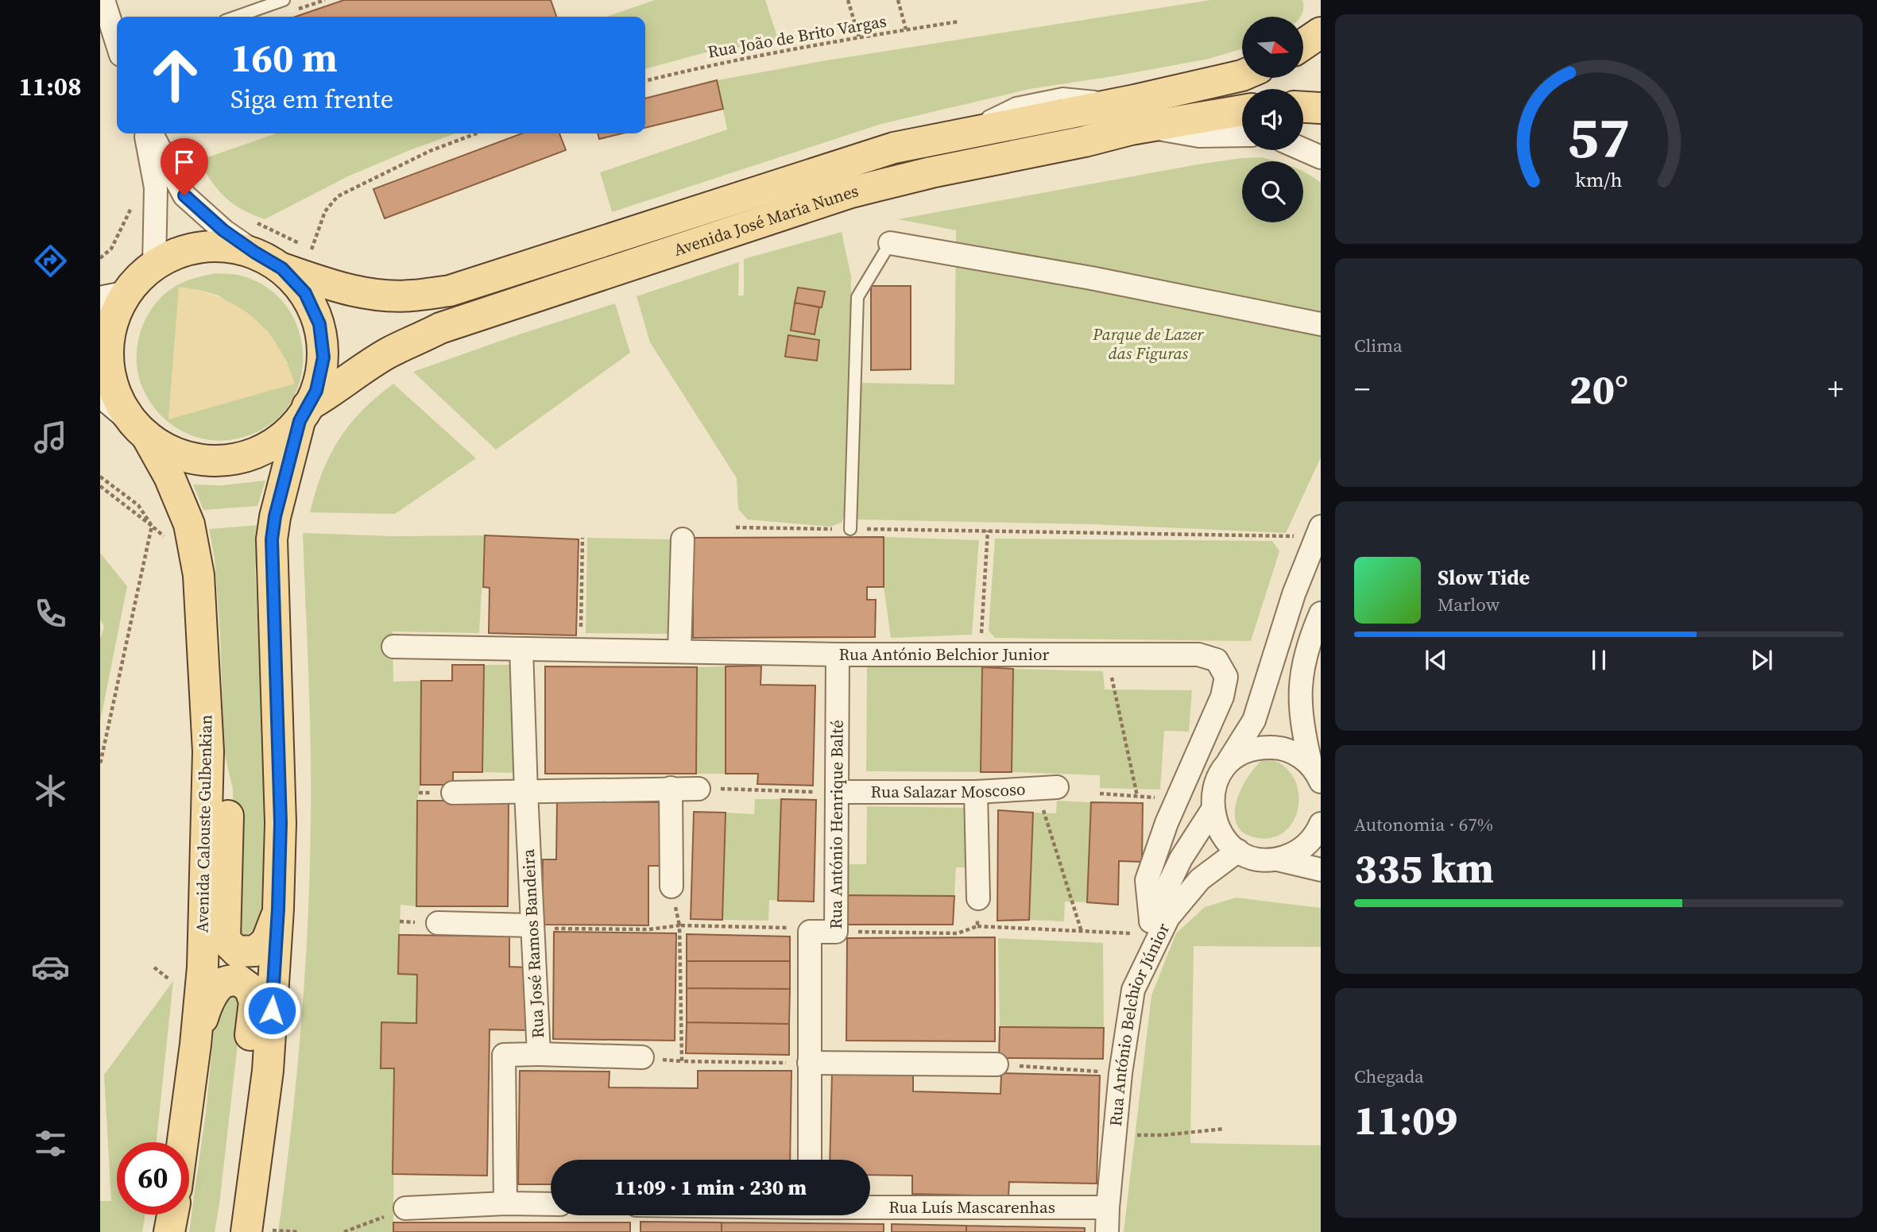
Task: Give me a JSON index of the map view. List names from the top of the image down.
{
  "streets": {
    "main road": ["Avenida José Maria Nunes", "Avenida Calouste Gulbenkian"],
    "street": [
      "Rua António Belchior Junior",
      "Rua Salazar Moscoso",
      "Rua António Henrique Balté",
      "Rua José Ramos Bandeira",
      "Rua António Belchior Júnior",
      "Rua Luís Mascarenhas"
    ],
    "path": ["Rua João de Brito Vargas"]
  },
  "crossings": [
    ["Avenida José Maria Nunes", "Avenida Calouste Gulbenkian"],
    ["Rua António Belchior Junior", "Rua António Henrique Balté"],
    ["Rua António Belchior Junior", "Rua José Ramos Bandeira"],
    ["Rua Salazar Moscoso", "Rua António Henrique Balté"],
    ["Rua António Belchior Júnior", "Rua Luís Mascarenhas"]
  ],
  "parks": ["Parque de Lazer das Figuras"],
  "north": "right",
  "page": {
    "tabs": "11:08",
    "turn": ["160 m", "Siga em frente"],
    "tile": [
      "Clima",
      ["Autonomia · 67%", "335 km"],
      ["Chegada", "11:09"]
    ],
    "heat": ["−", "20°", "+"],
    "song": ["Slow Tide", "Marlow"],
    "limit": "60",
    "trip": "11:09 · 1 min · 230 m",
    "gauge": ["57", "km/h"]
  }
}
